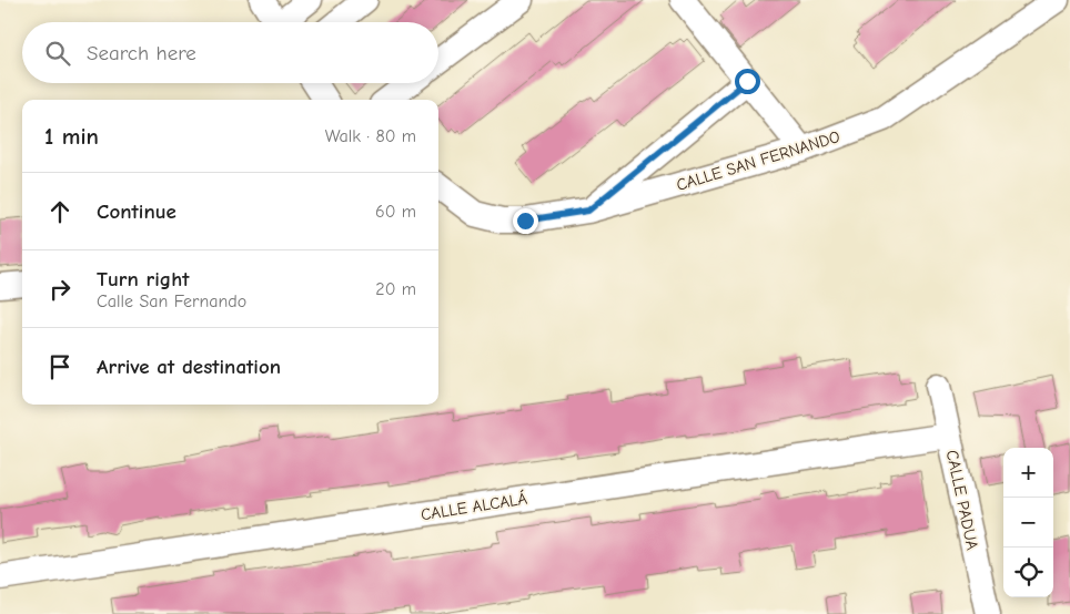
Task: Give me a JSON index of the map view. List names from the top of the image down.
{
  "streets": {
    "street": ["CALLE SAN FERNANDO", "CALLE PADUA", "CALLE ALCALÁ"]
  },
  "crossings": [
    ["CALLE PADUA", "CALLE ALCALÁ"]
  ],
  "page": {
    "search": "Search here",
    "heading": ["1 min", "Walk · 80 m"],
    "list": [
      ["Continue", "60 m"],
      ["Turn right", "Calle San Fernando", "20 m"],
      "Arrive at destination"
    ],
    "map_buttons": ["+", "−"]
  }
}
